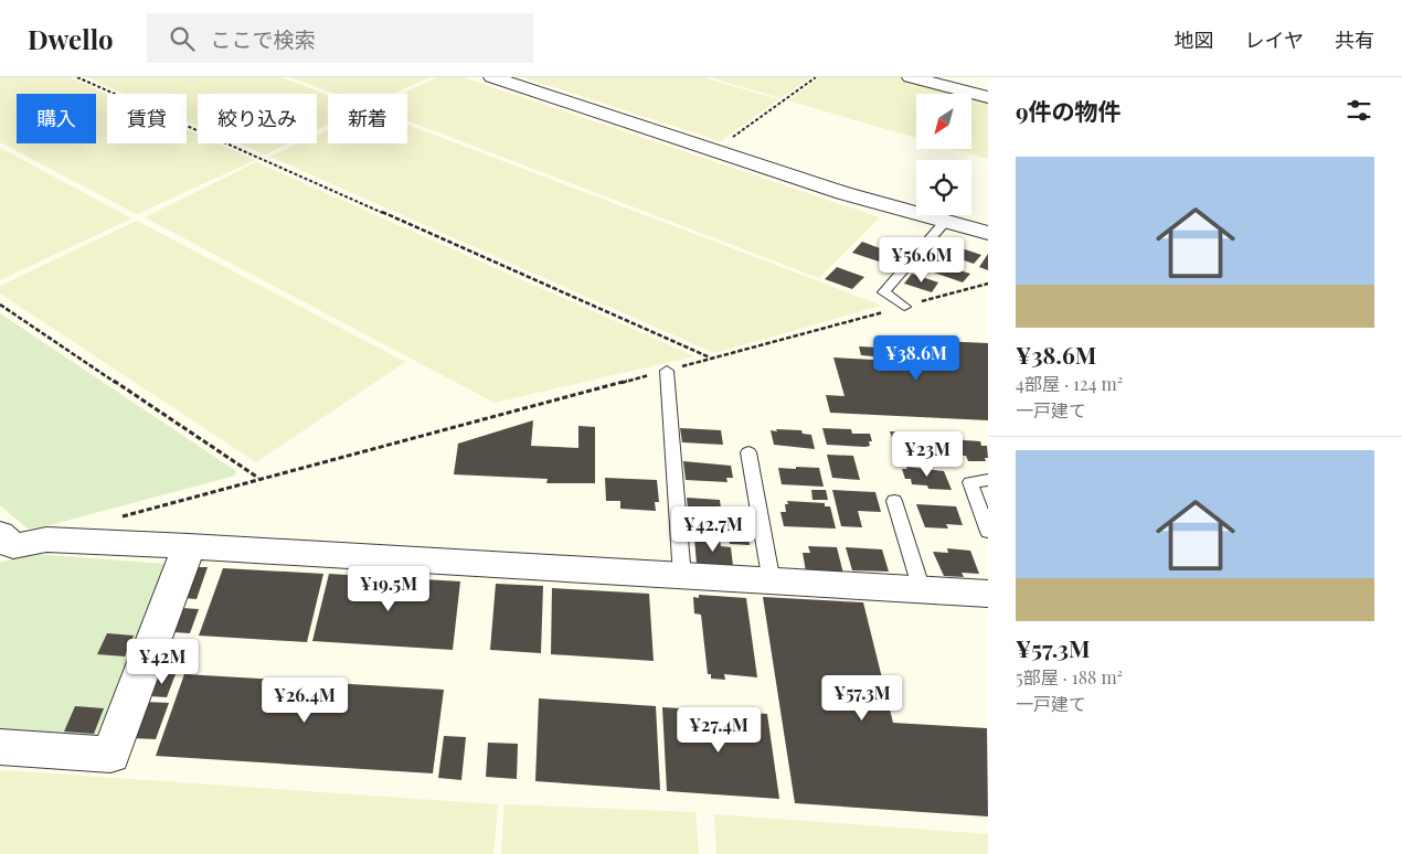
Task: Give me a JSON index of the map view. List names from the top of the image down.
{
  "north": "bottom left",
  "page": {
    "header": "Dwello",
    "search": "ここで検索",
    "nav": ["地図", "レイヤ", "共有"],
    "heading": "9件の物件",
    "chip": [
      "購入",
      "賃貸",
      "絞り込み",
      "新着"
    ],
    "list": [
      {
        "name": "¥38.6M",
        "note": "4部屋 · 124 m² · 一戸建て"
      },
      {
        "name": "¥57.3M",
        "note": "5部屋 · 188 m² · 一戸建て"
      }
    ],
    "price": [
      "¥56.6M",
      "¥38.6M",
      "¥23M",
      "¥42.7M",
      "¥19.5M",
      "¥42M",
      "¥57.3M",
      "¥26.4M",
      "¥27.4M"
    ]
  }
}
